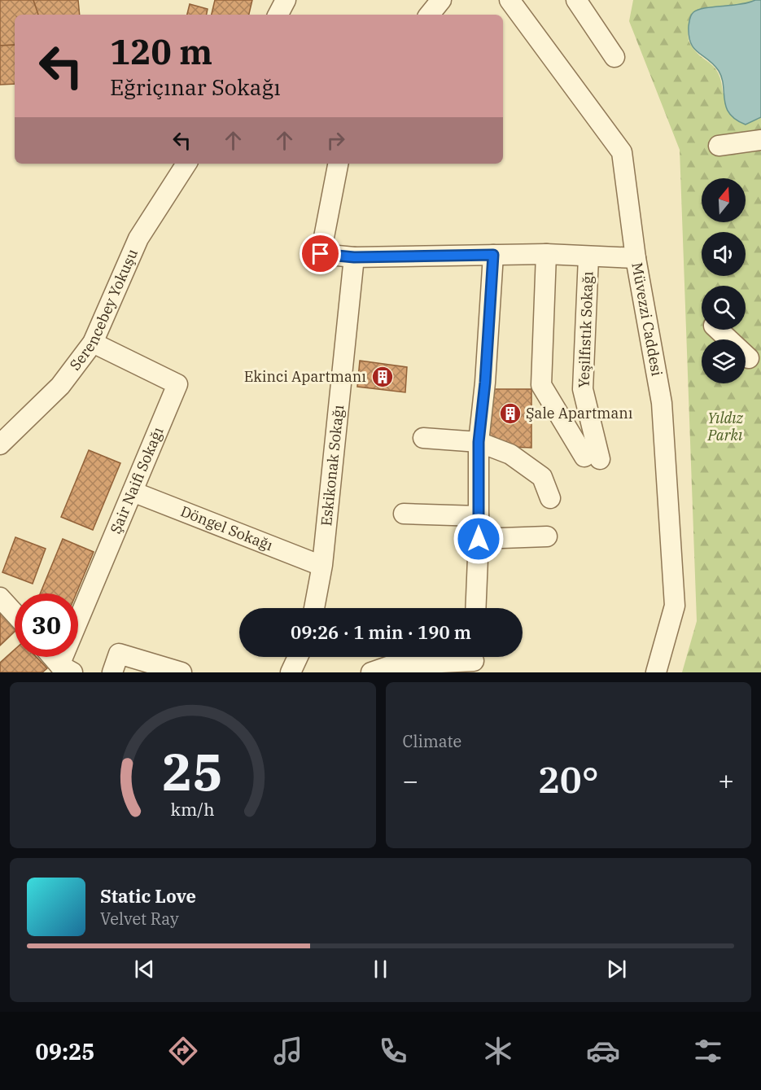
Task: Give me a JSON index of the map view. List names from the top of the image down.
{
  "streets": {
    "street": [
      "Serencebey Yokuşu",
      "Müvezzi Caddesi",
      "Yeşilfıstık Sokağı",
      "Eskikonak Sokağı",
      "Şair Naifi Sokağı",
      "Döngel Sokağı"
    ]
  },
  "crossings": [
    ["Serencebey Yokuşu", "Şair Naifi Sokağı"],
    ["Eskikonak Sokağı", "Döngel Sokağı"],
    ["Şair Naifi Sokağı", "Döngel Sokağı"]
  ],
  "parks": ["Yıldız Parkı"],
  "places": {
    "building": ["Ekinci Apartmanı", "Şale Apartmanı"]
  },
  "north": "top",
  "page": {
    "turn": ["120 m", "Eğriçınar Sokağı"],
    "limit": "30",
    "trip": "09:26 · 1 min · 190 m",
    "tile": "Climate",
    "heat": ["−", "20°", "+"],
    "song": ["Static Love", "Velvet Ray"],
    "tabs": "09:25",
    "gauge": ["25", "km/h"]
  }
}
